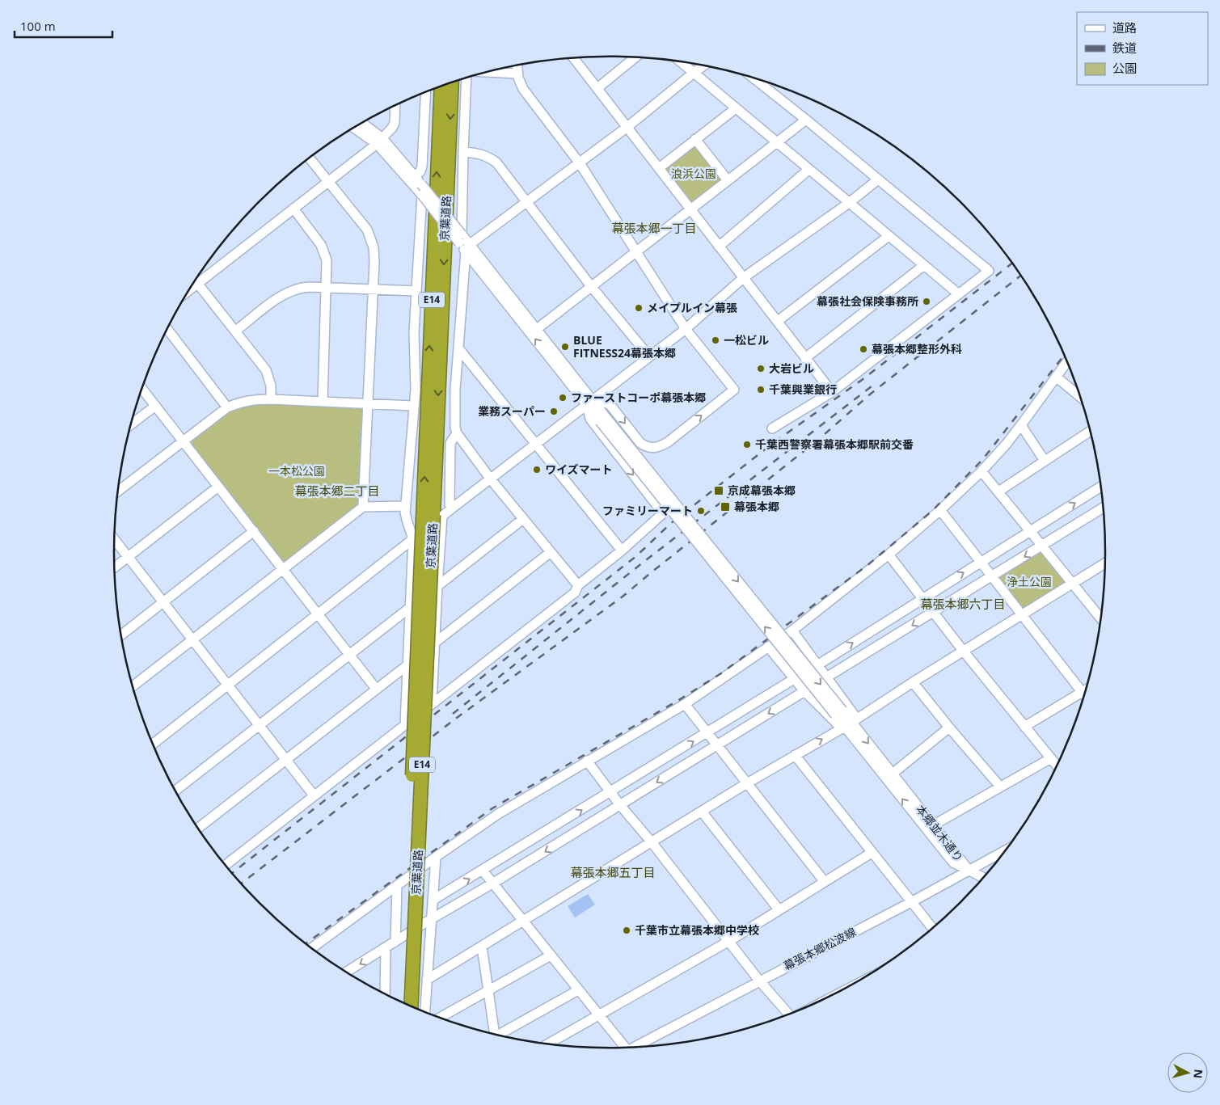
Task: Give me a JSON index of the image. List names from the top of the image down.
{
  "streets": {
    "highway": ["京葉道路", "E14"],
    "street": ["本郷並木通り", "幕張本郷松波線"]
  },
  "crossings": [
    ["本郷並木通り", "幕張本郷松波線"]
  ],
  "districts": [
    "幕張本郷一丁目",
    "幕張本郷二丁目",
    "幕張本郷六丁目",
    "幕張本郷五丁目"
  ],
  "parks": ["浪浜公園", "一本松公園", "浄土公園"],
  "places": {
    "other": [
      "幕張社会保険事務所",
      "メイプルイン幕張",
      "一松ビル",
      "BLUE FITNESS24幕張本郷",
      "幕張本郷整形外科",
      "大岩ビル",
      "千葉興業銀行",
      "ファーストコーポ幕張本郷",
      "業務スーパー",
      "千葉西警察署幕張本郷駅前交番",
      "ワイズマート",
      "ファミリーマート",
      "千葉市立幕張本郷中学校"
    ],
    "transit": ["京成幕張本郷", "幕張本郷"]
  },
  "legend": ["道路", "鉄道", "公園"],
  "scale_bar": "100 m",
  "north": "right"
}
